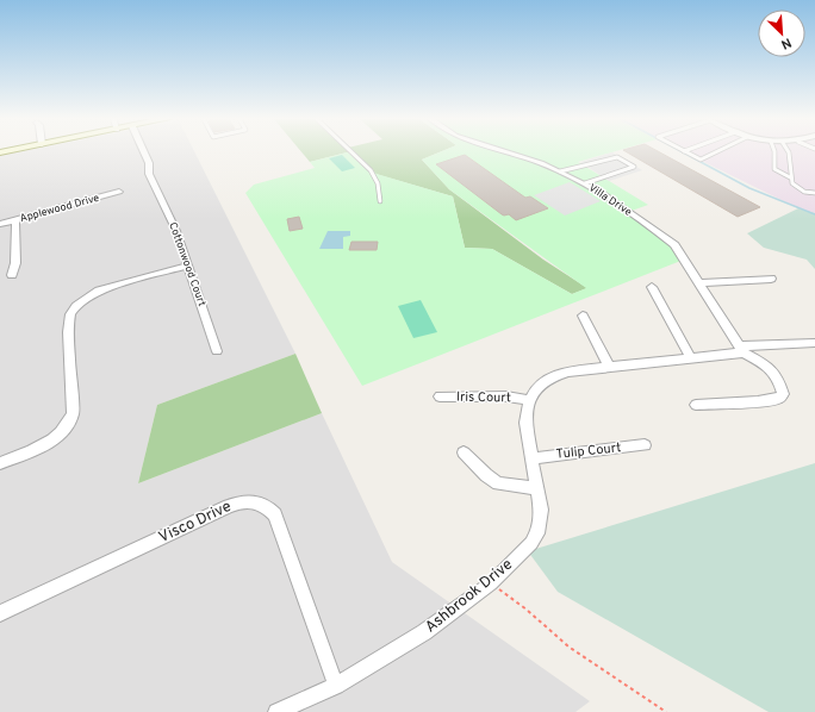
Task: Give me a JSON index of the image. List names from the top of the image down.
{
  "streets": {
    "street": [
      "Villa Drive",
      "Applewood Drive",
      "Cottonwood Court",
      "Iris Court",
      "Tulip Court",
      "Visco Drive",
      "Ashbrook Drive"
    ]
  },
  "crossings": [
    ["Iris Court", "Ashbrook Drive"],
    ["Tulip Court", "Ashbrook Drive"],
    ["Visco Drive", "Ashbrook Drive"]
  ],
  "north": "bottom right"
}
